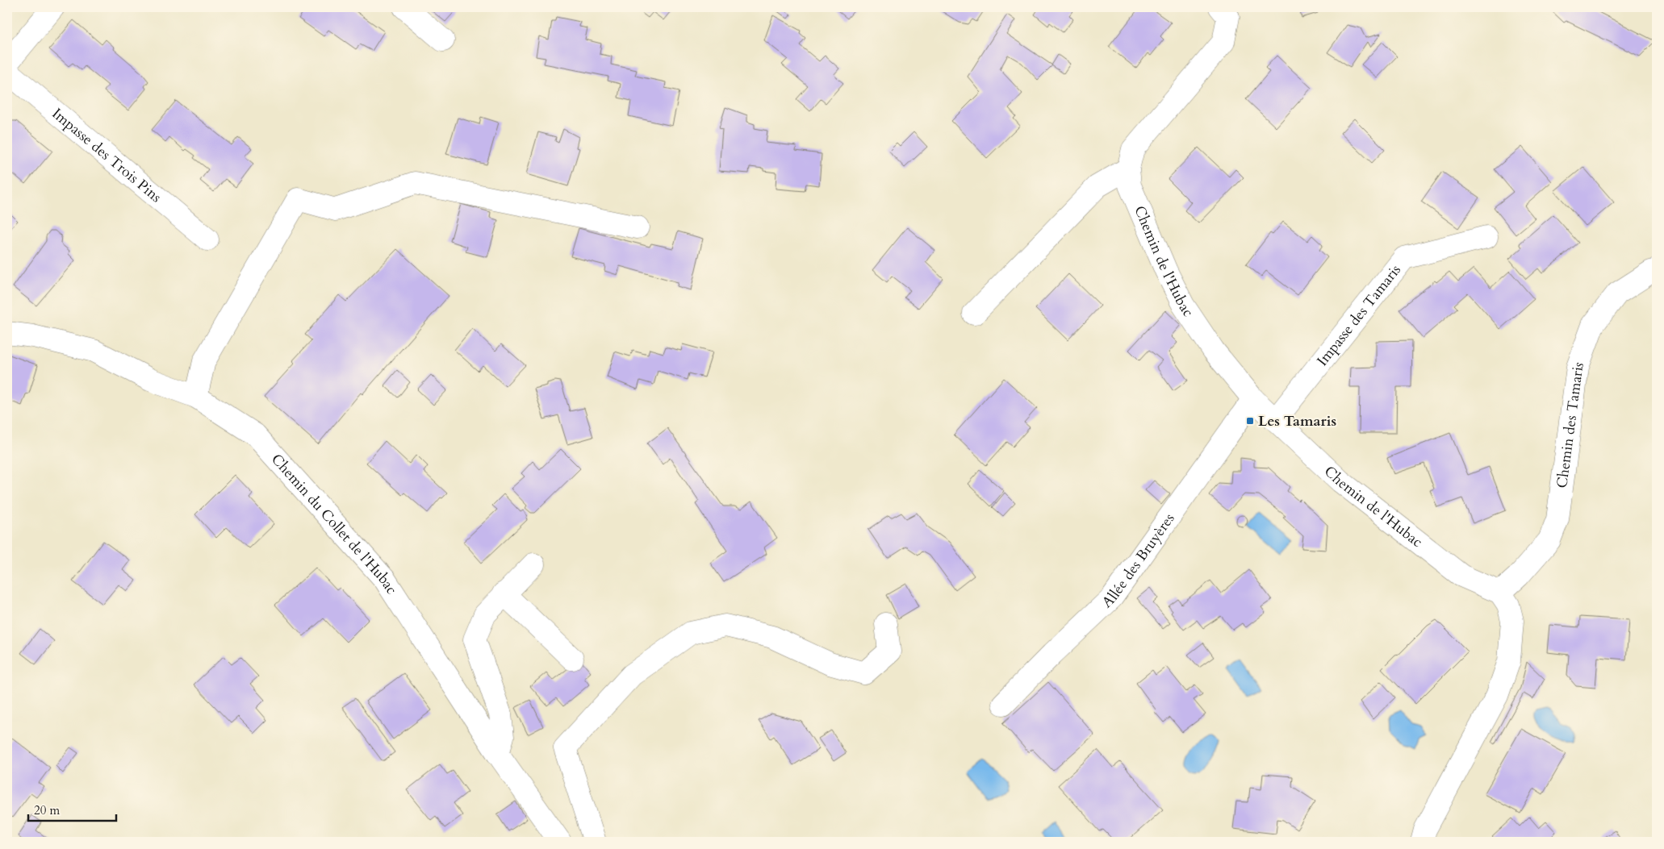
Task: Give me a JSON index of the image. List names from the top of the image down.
{
  "streets": {
    "street": [
      "Impasse des Trois Pins",
      "Chemin de l'Hubac",
      "Impasse des Tamaris",
      "Chemin des Tamaris",
      "Chemin du Collet de l'Hubac",
      "Allée des Bruyères"
    ]
  },
  "crossings": [
    ["Chemin de l'Hubac", "Impasse des Tamaris"],
    ["Chemin de l'Hubac", "Chemin des Tamaris"],
    ["Chemin de l'Hubac", "Allée des Bruyères"]
  ],
  "places": {
    "transit": ["Les Tamaris"]
  },
  "scale_bar": "20 m"
}
